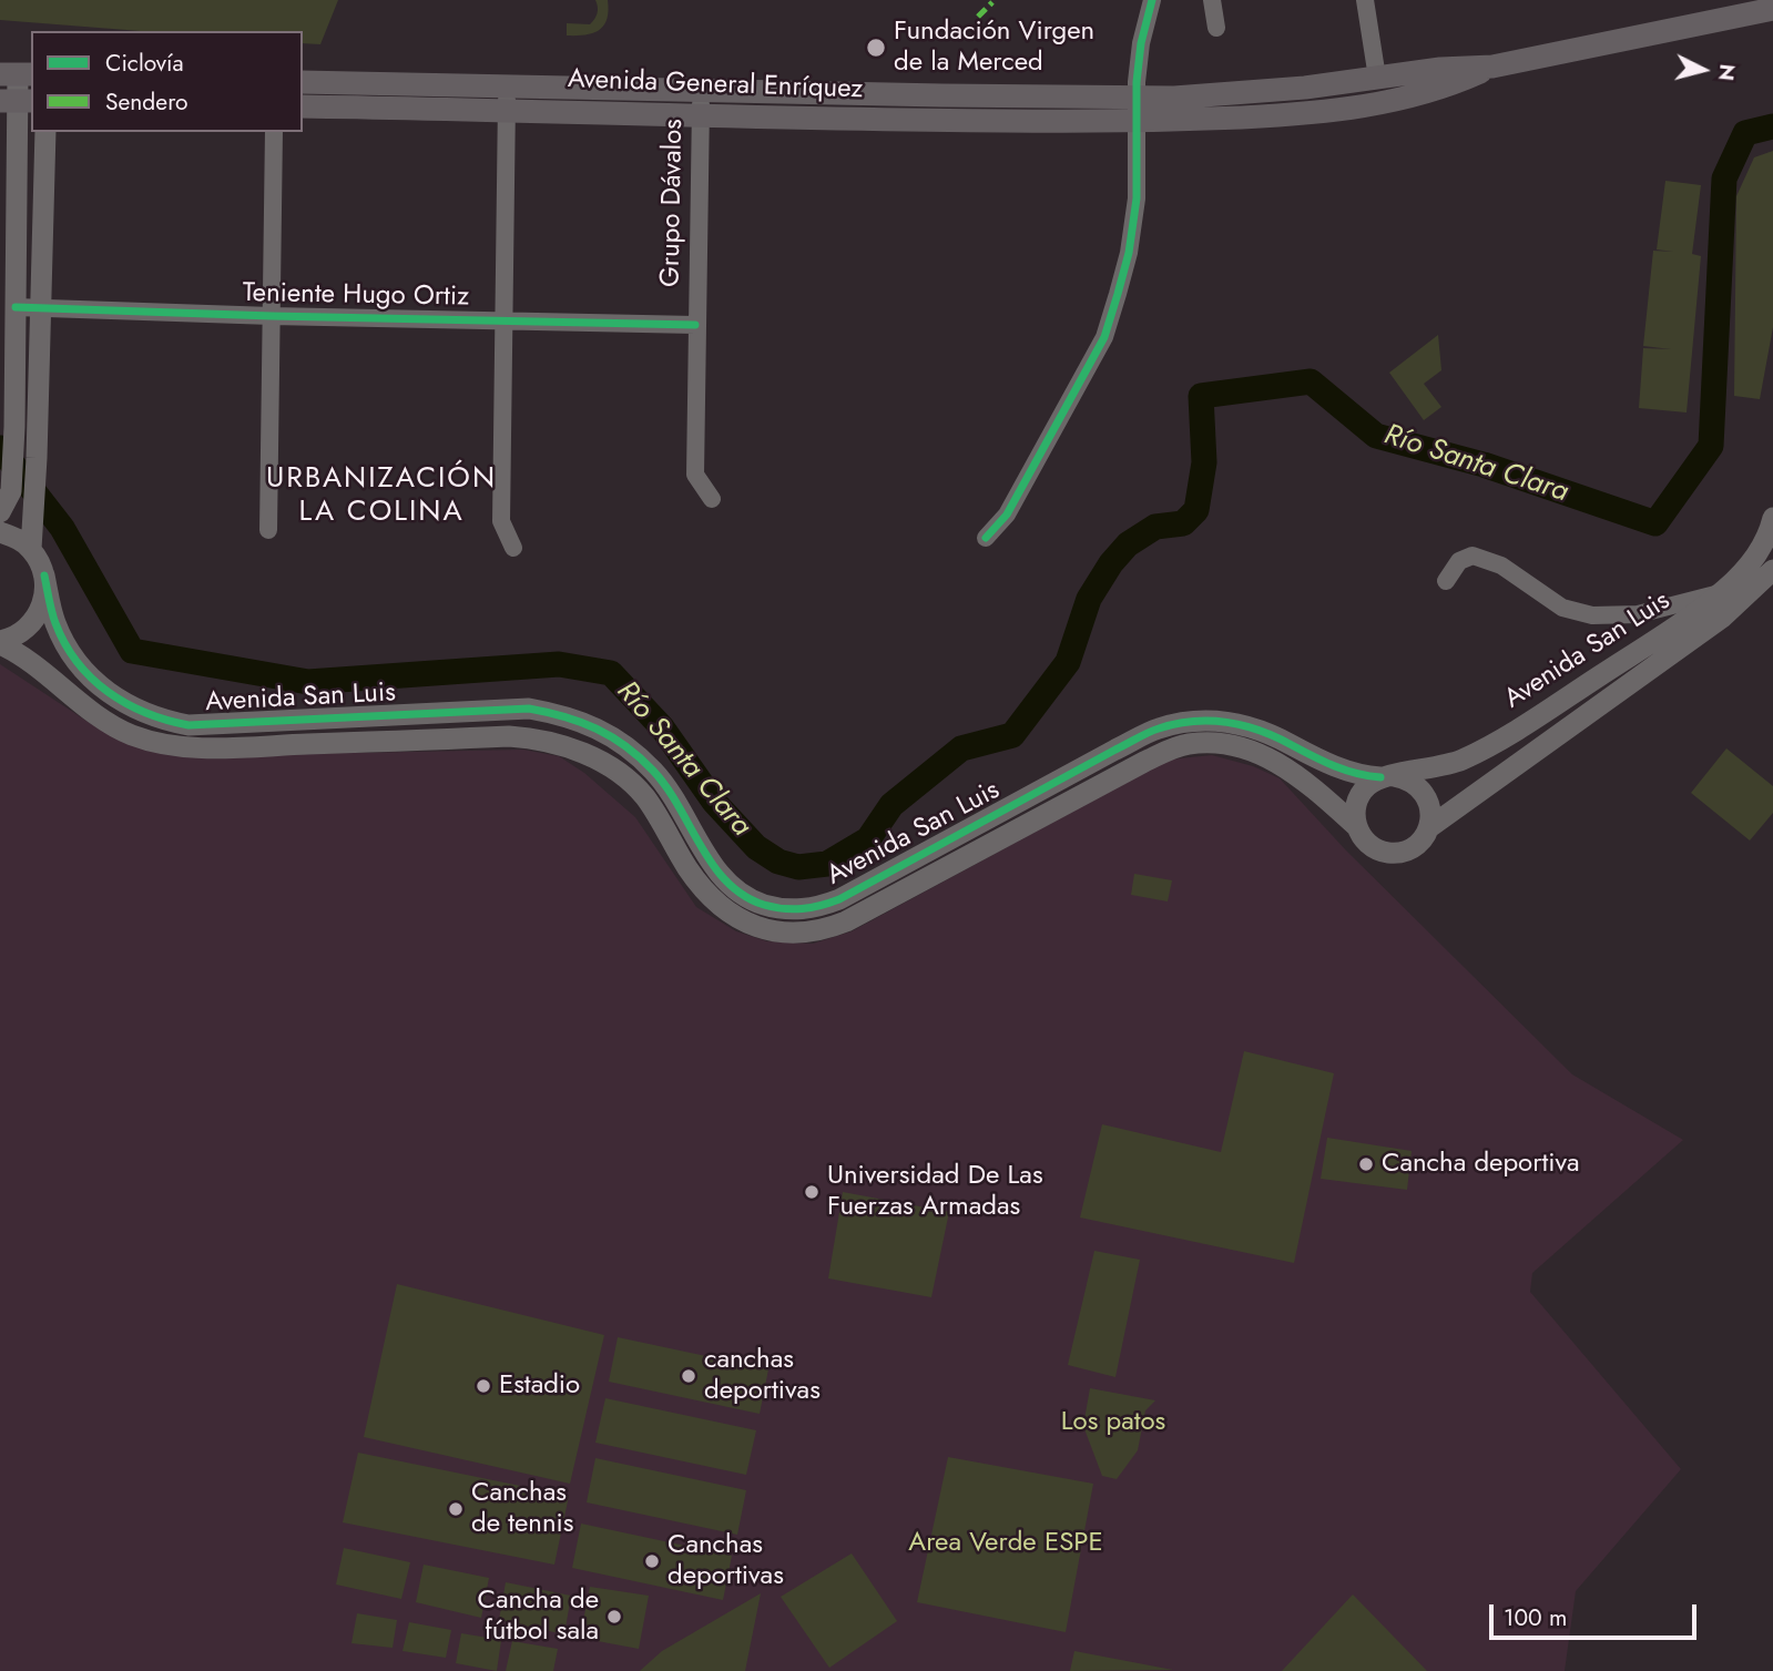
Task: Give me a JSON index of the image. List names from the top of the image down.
{
  "streets": {
    "main road": ["Avenida General Enríquez"],
    "street": ["Grupo Dávalos", "Teniente Hugo Ortiz", "Avenida San Luis"]
  },
  "crossings": [
    ["Avenida General Enríquez", "Grupo Dávalos"],
    ["Grupo Dávalos", "Teniente Hugo Ortiz"]
  ],
  "districts": ["URBANIZACIÓN LA COLINA"],
  "water": ["Río Santa Clara"],
  "parks": ["Los patos", "Area Verde ESPE"],
  "places": [
    "Fundación Virgen de la Merced",
    "Cancha deportiva",
    "Universidad De Las Fuerzas Armadas",
    "canchas deportivas",
    "Estadio",
    "Canchas de tennis",
    "Canchas deportivas",
    "Cancha de fútbol sala"
  ],
  "legend": ["Ciclovía", "Sendero"],
  "scale_bar": "100 m",
  "north": "right"
}
